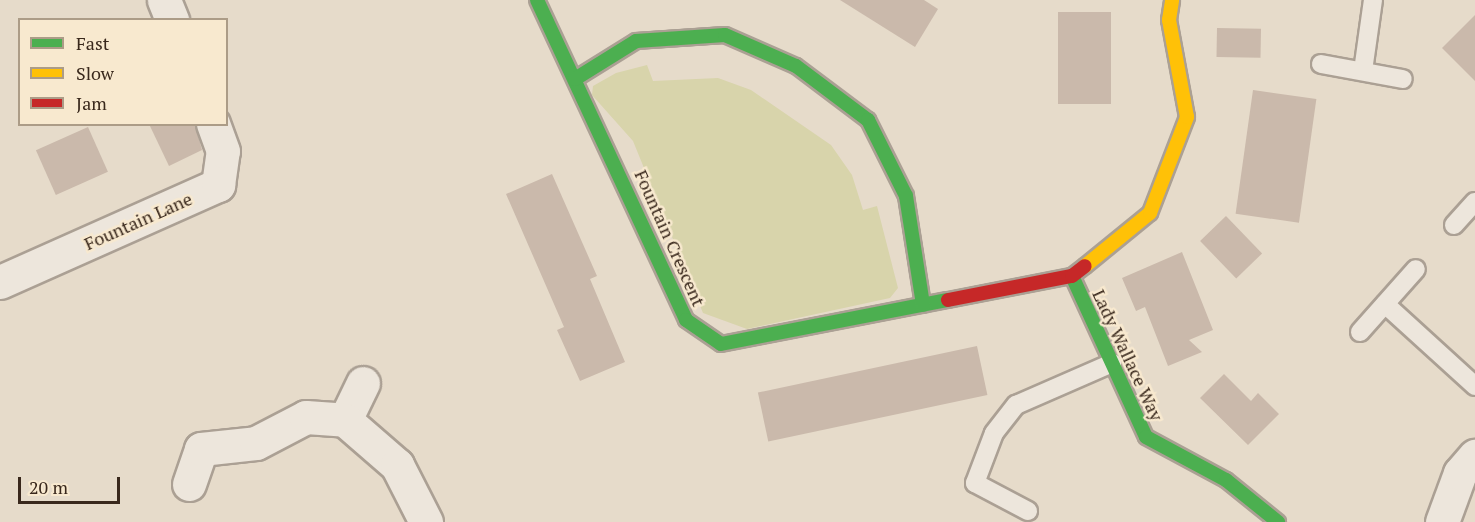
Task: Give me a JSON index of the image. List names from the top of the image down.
{
  "streets": {
    "street": ["Fountain Lane", "Fountain Crescent", "Lady Wallace Way"]
  },
  "crossings": [
    ["Fountain Crescent", "Lady Wallace Way"]
  ],
  "legend": ["Fast", "Slow", "Jam"],
  "scale_bar": "20 m"
}
